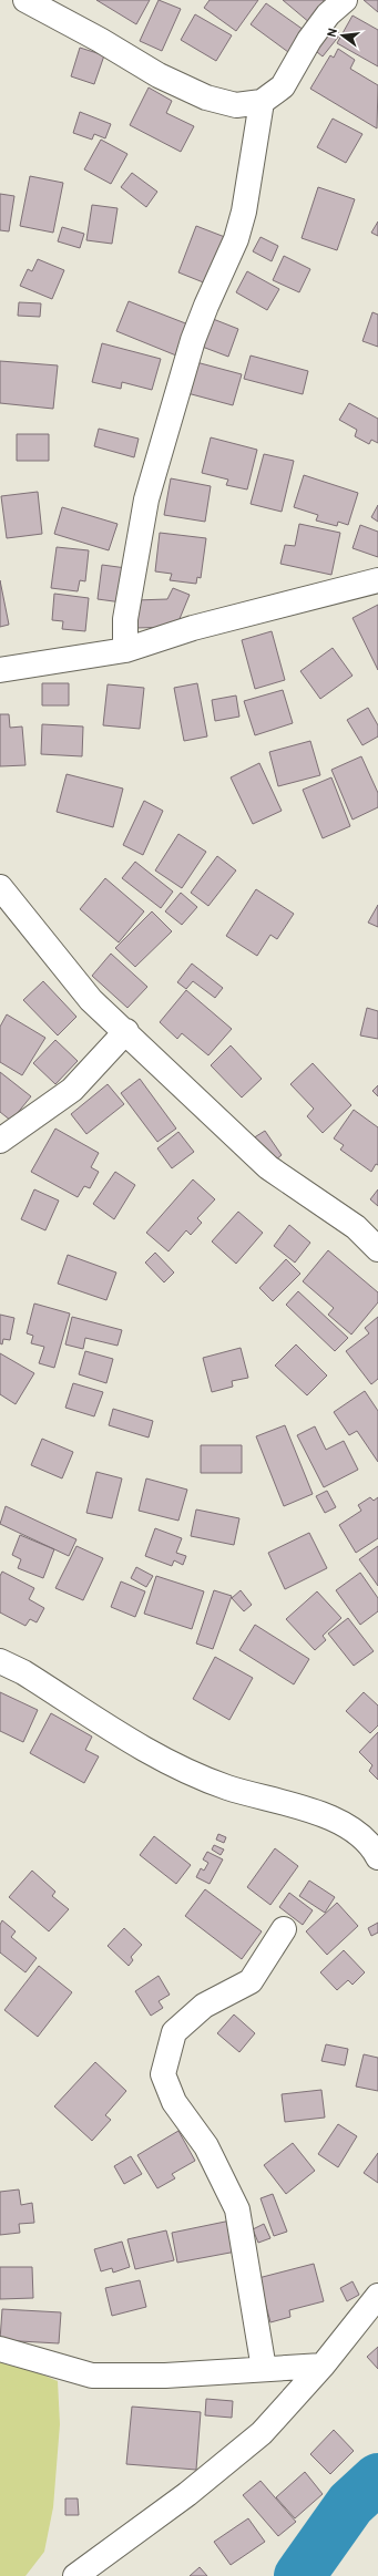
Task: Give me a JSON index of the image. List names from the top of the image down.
{
  "north": "left"
}
